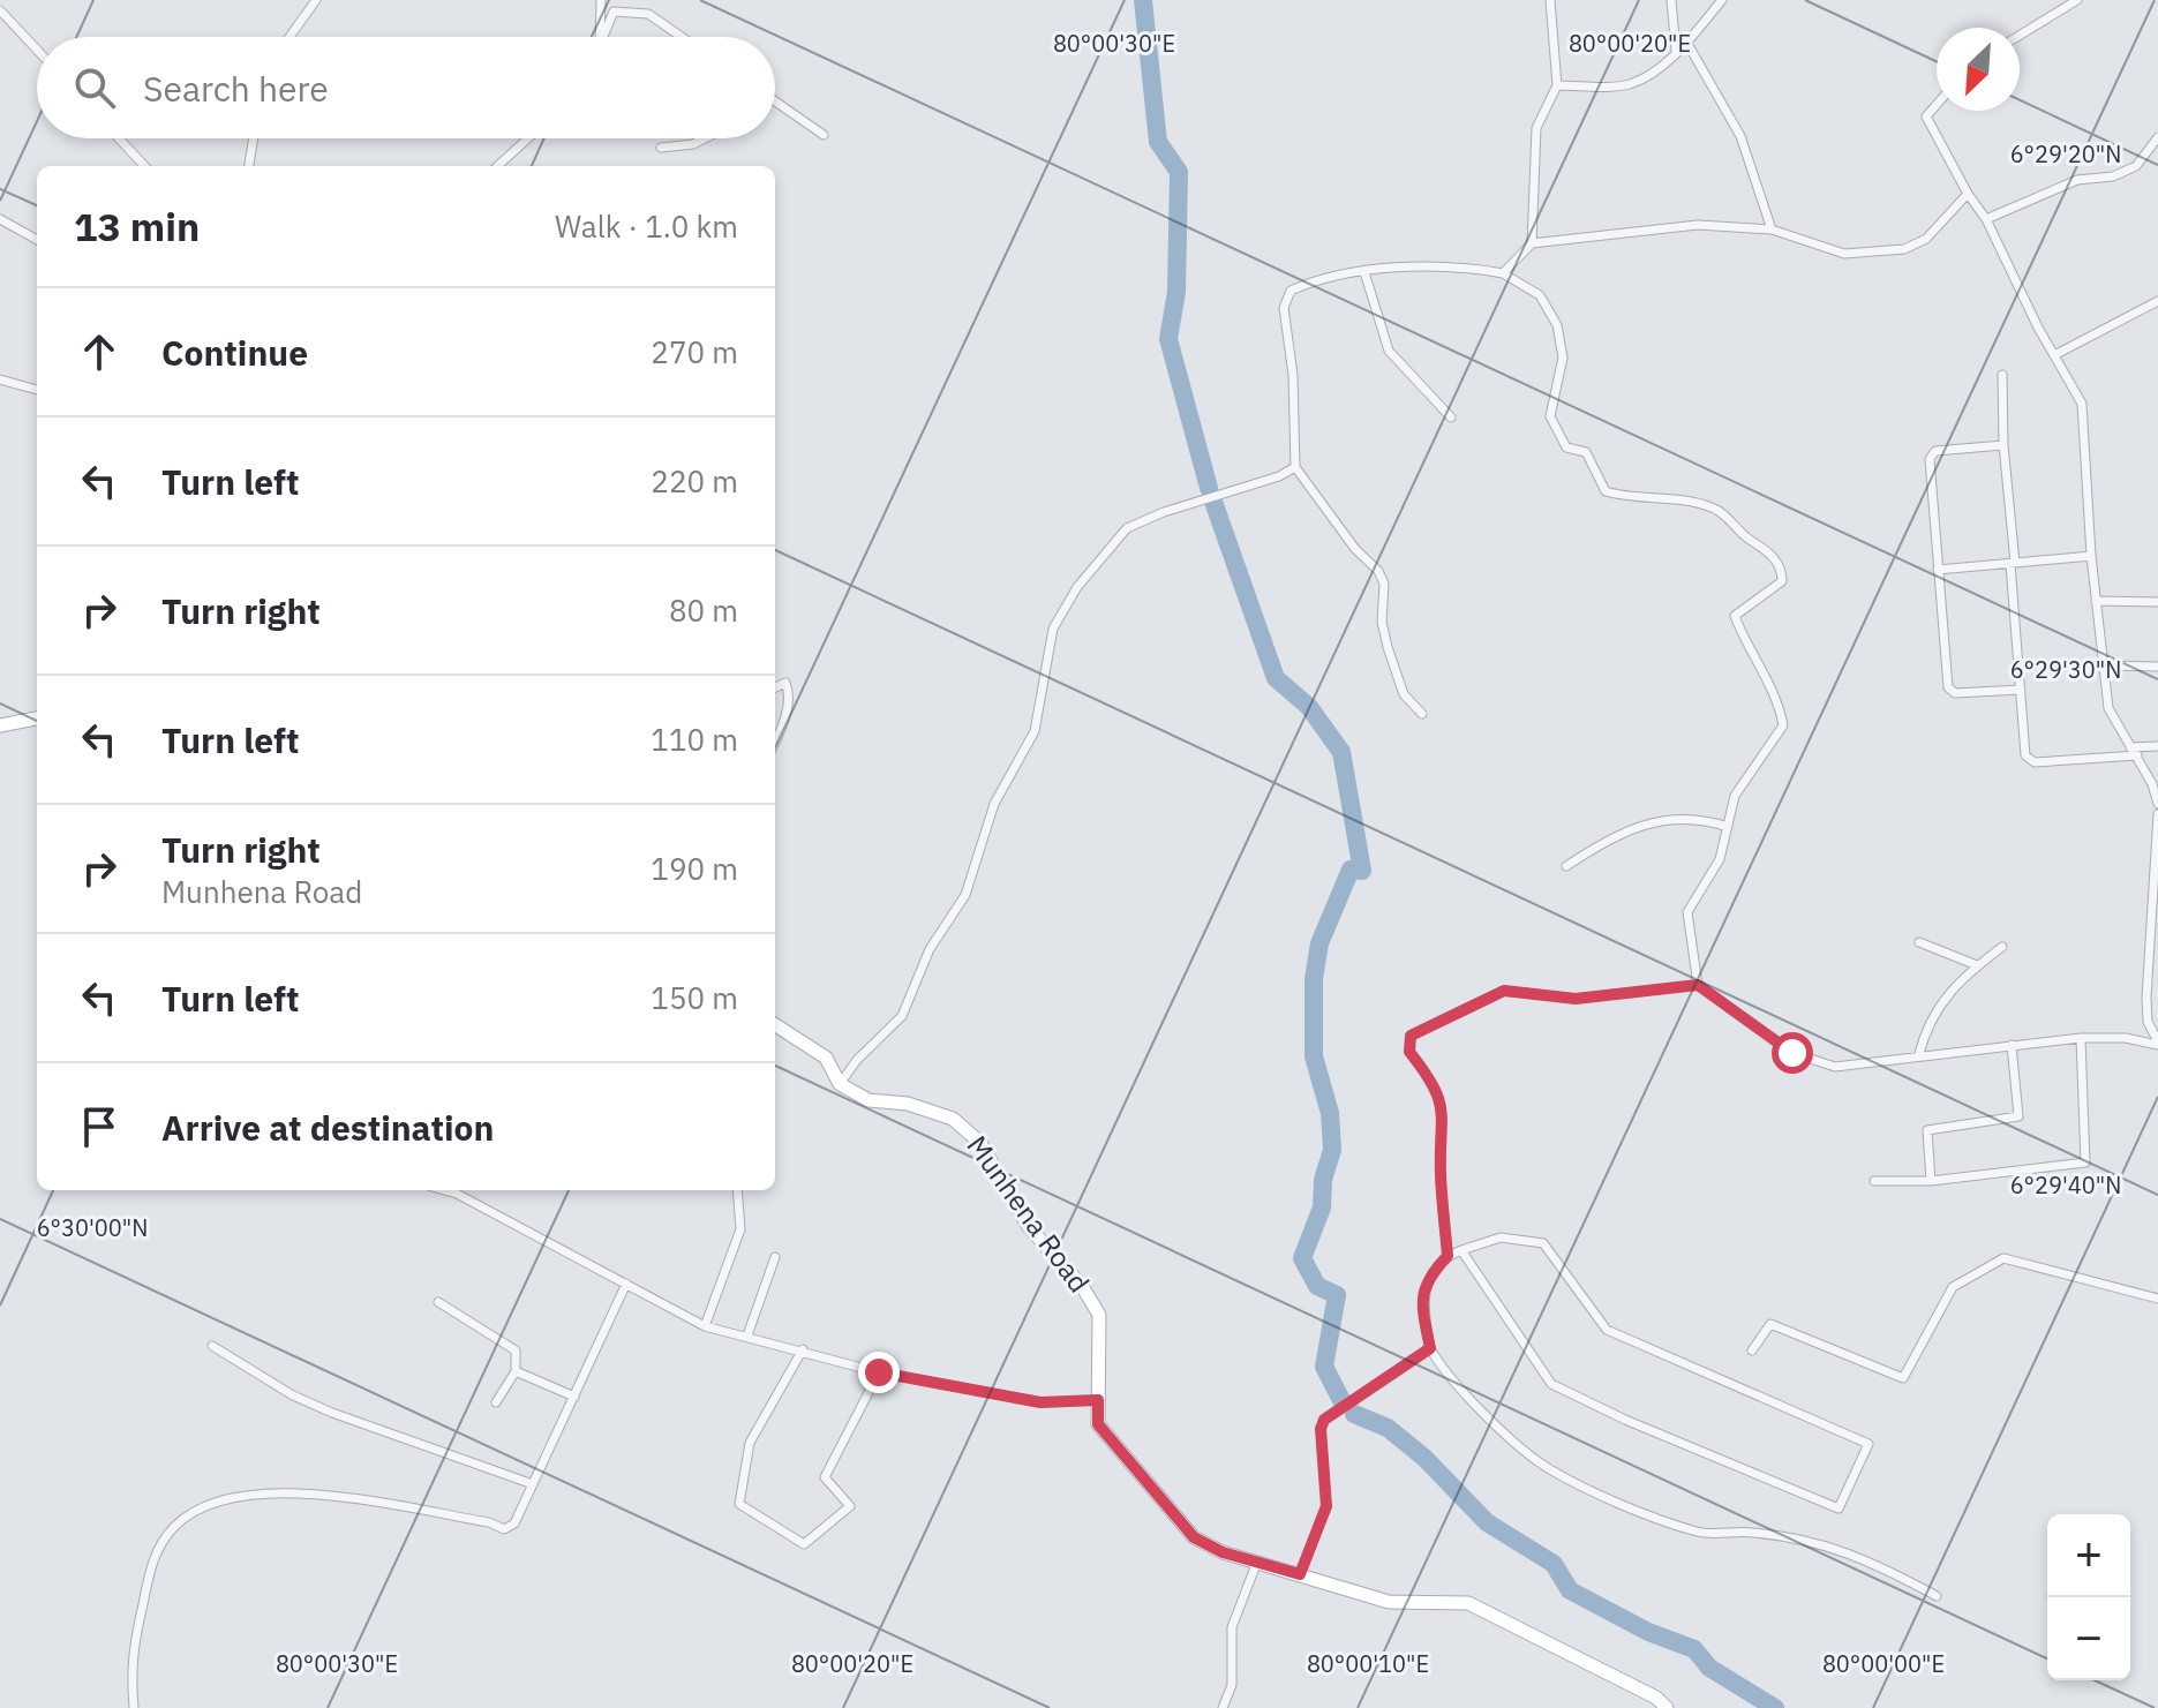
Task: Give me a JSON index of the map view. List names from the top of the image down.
{
  "streets": {
    "street": ["Munhena Road"]
  },
  "north": "bottom left",
  "page": {
    "search": "Search here",
    "heading": ["13 min", "Walk · 1.0 km"],
    "list": [
      ["Continue", "270 m"],
      ["Turn left", "220 m"],
      ["Turn right", "80 m"],
      ["Turn left", "110 m"],
      ["Turn right", "Munhena Road", "190 m"],
      ["Turn left", "150 m"],
      "Arrive at destination"
    ],
    "map_buttons": ["+", "−"]
  },
  "coordinates": [
    "80°00'30\"E",
    "80°00'20\"E",
    "6°29'20\"N",
    "6°29'30\"N",
    "6°29'40\"N",
    "6°30'00\"N",
    "80°00'00\"E",
    "80°00'10\"E"
  ]
}
